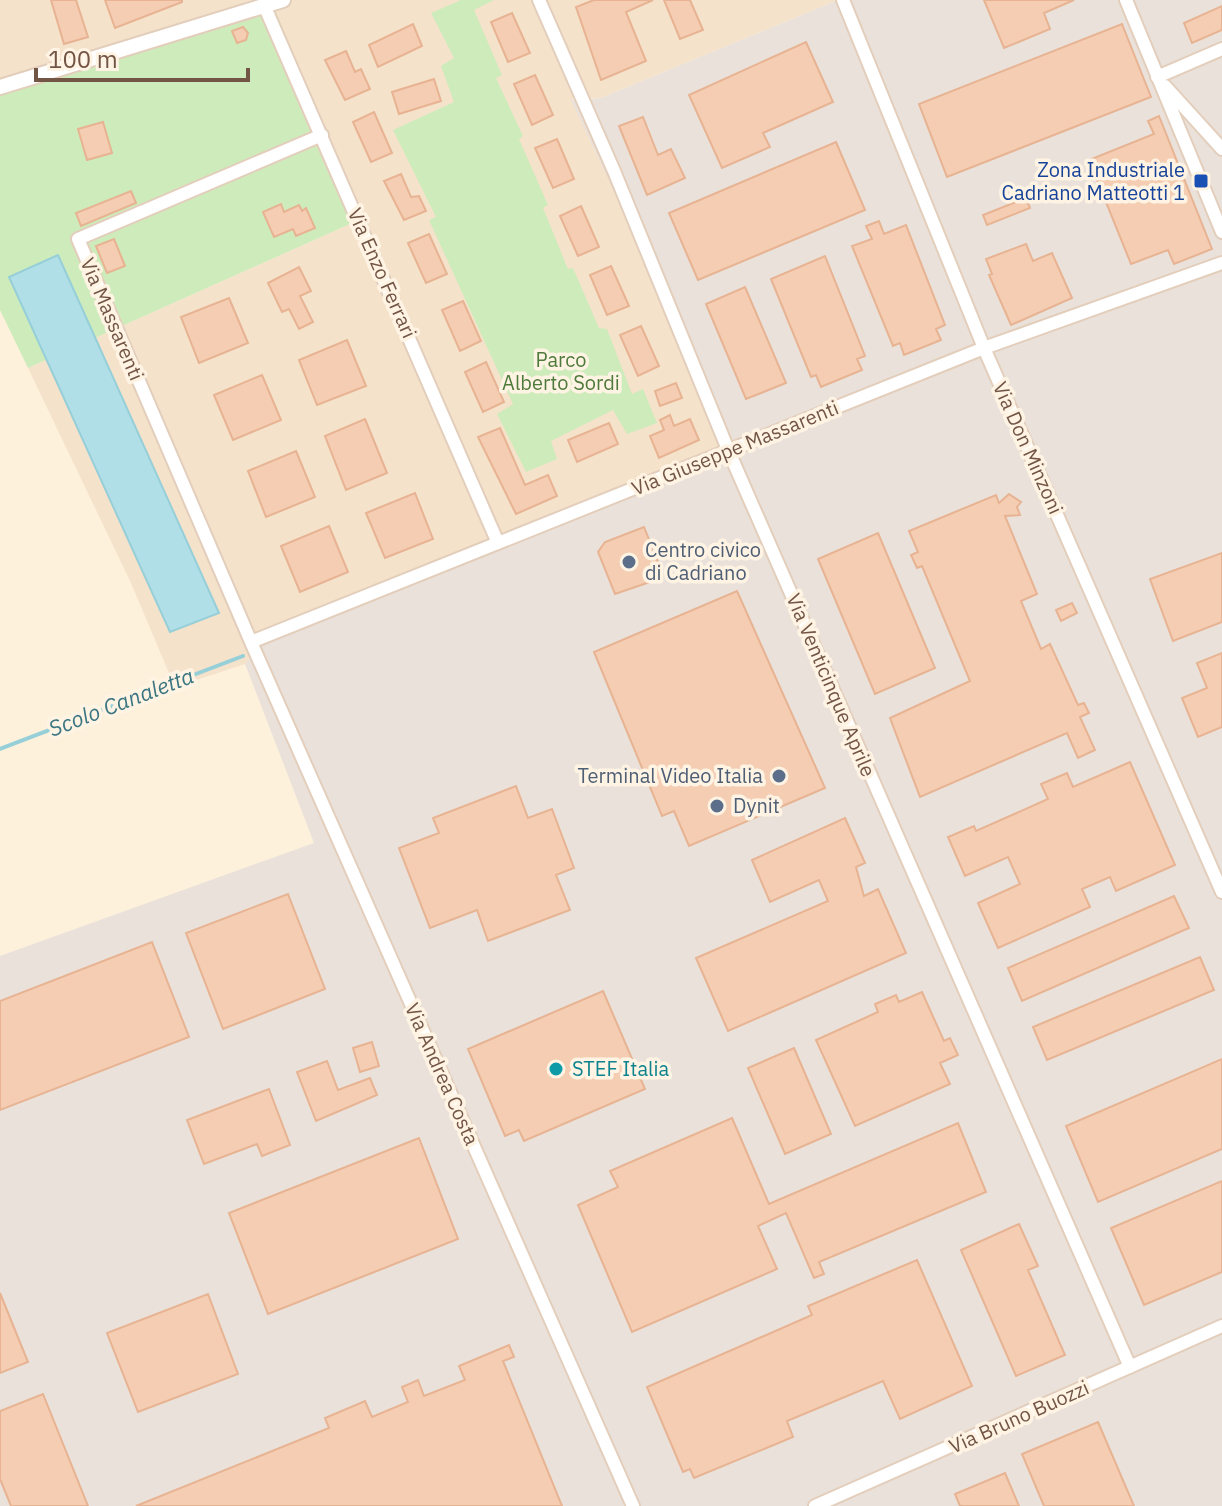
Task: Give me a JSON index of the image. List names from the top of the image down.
{
  "streets": {
    "street": [
      "Via Enzo Ferrari",
      "Via Massarenti",
      "Via Giuseppe Massarenti",
      "Via Don Minzoni",
      "Via Venticinque Aprile",
      "Via Andrea Costa",
      "Via Bruno Buozzi"
    ]
  },
  "crossings": [
    ["Via Enzo Ferrari", "Via Massarenti"],
    ["Via Enzo Ferrari", "Via Giuseppe Massarenti"],
    ["Via Massarenti", "Via Giuseppe Massarenti"],
    ["Via Massarenti", "Via Andrea Costa"],
    ["Via Giuseppe Massarenti", "Via Don Minzoni"],
    ["Via Giuseppe Massarenti", "Via Venticinque Aprile"],
    ["Via Giuseppe Massarenti", "Via Andrea Costa"],
    ["Via Venticinque Aprile", "Via Bruno Buozzi"]
  ],
  "water": ["Scolo Canaletta"],
  "parks": ["Parco Alberto Sordi"],
  "places": {
    "transit": ["Zona Industriale Cadriano Matteotti 1"],
    "other": [
      "Centro civico di Cadriano",
      "Terminal Video Italia",
      "Dynit",
      "STEF Italia"
    ]
  },
  "scale_bar": "100 m"
}
